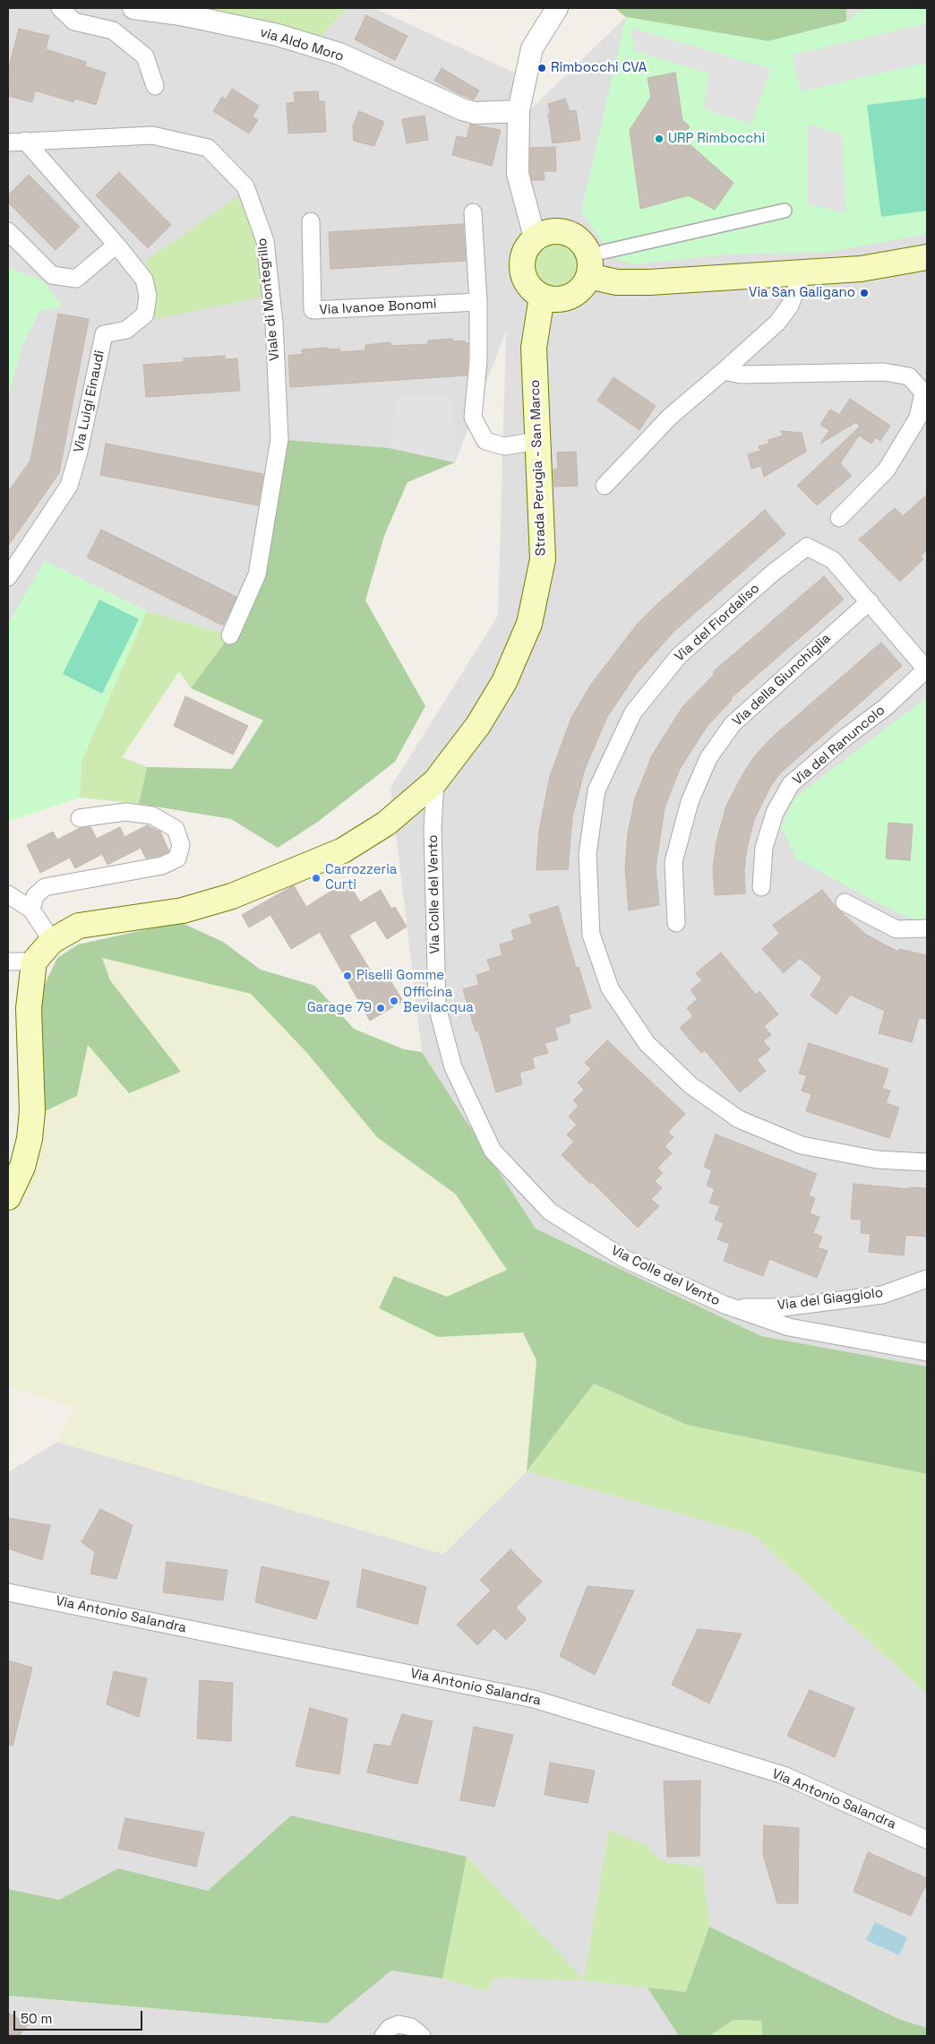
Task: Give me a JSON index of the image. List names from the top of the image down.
{
  "streets": {
    "main road": ["Strada Perugia - San Marco"],
    "street": [
      "via Aldo Moro",
      "Viale di Montegrillo",
      "Via Ivanoe Bonomi",
      "Via Luigi Einaudi",
      "Via del Fiordaliso",
      "Via della Giunchiglia",
      "Via del Ranuncolo",
      "Via Colle del Vento",
      "Via del Giaggiolo",
      "Via Antonio Salandra"
    ]
  },
  "crossings": [
    ["Viale di Montegrillo", "Via Luigi Einaudi"],
    ["Strada Perugia - San Marco", "Via Colle del Vento"],
    ["Via del Fiordaliso", "Via della Giunchiglia"],
    ["Via Colle del Vento", "Via del Giaggiolo"]
  ],
  "places": [
    "Rimbocchi CVA",
    "URP Rimbocchi",
    "Via San Galigano",
    "Carrozzeria Curti",
    "Piselli Gomme",
    "Officina Bevilacqua",
    "Garage 79"
  ],
  "scale_bar": "50 m"
}
